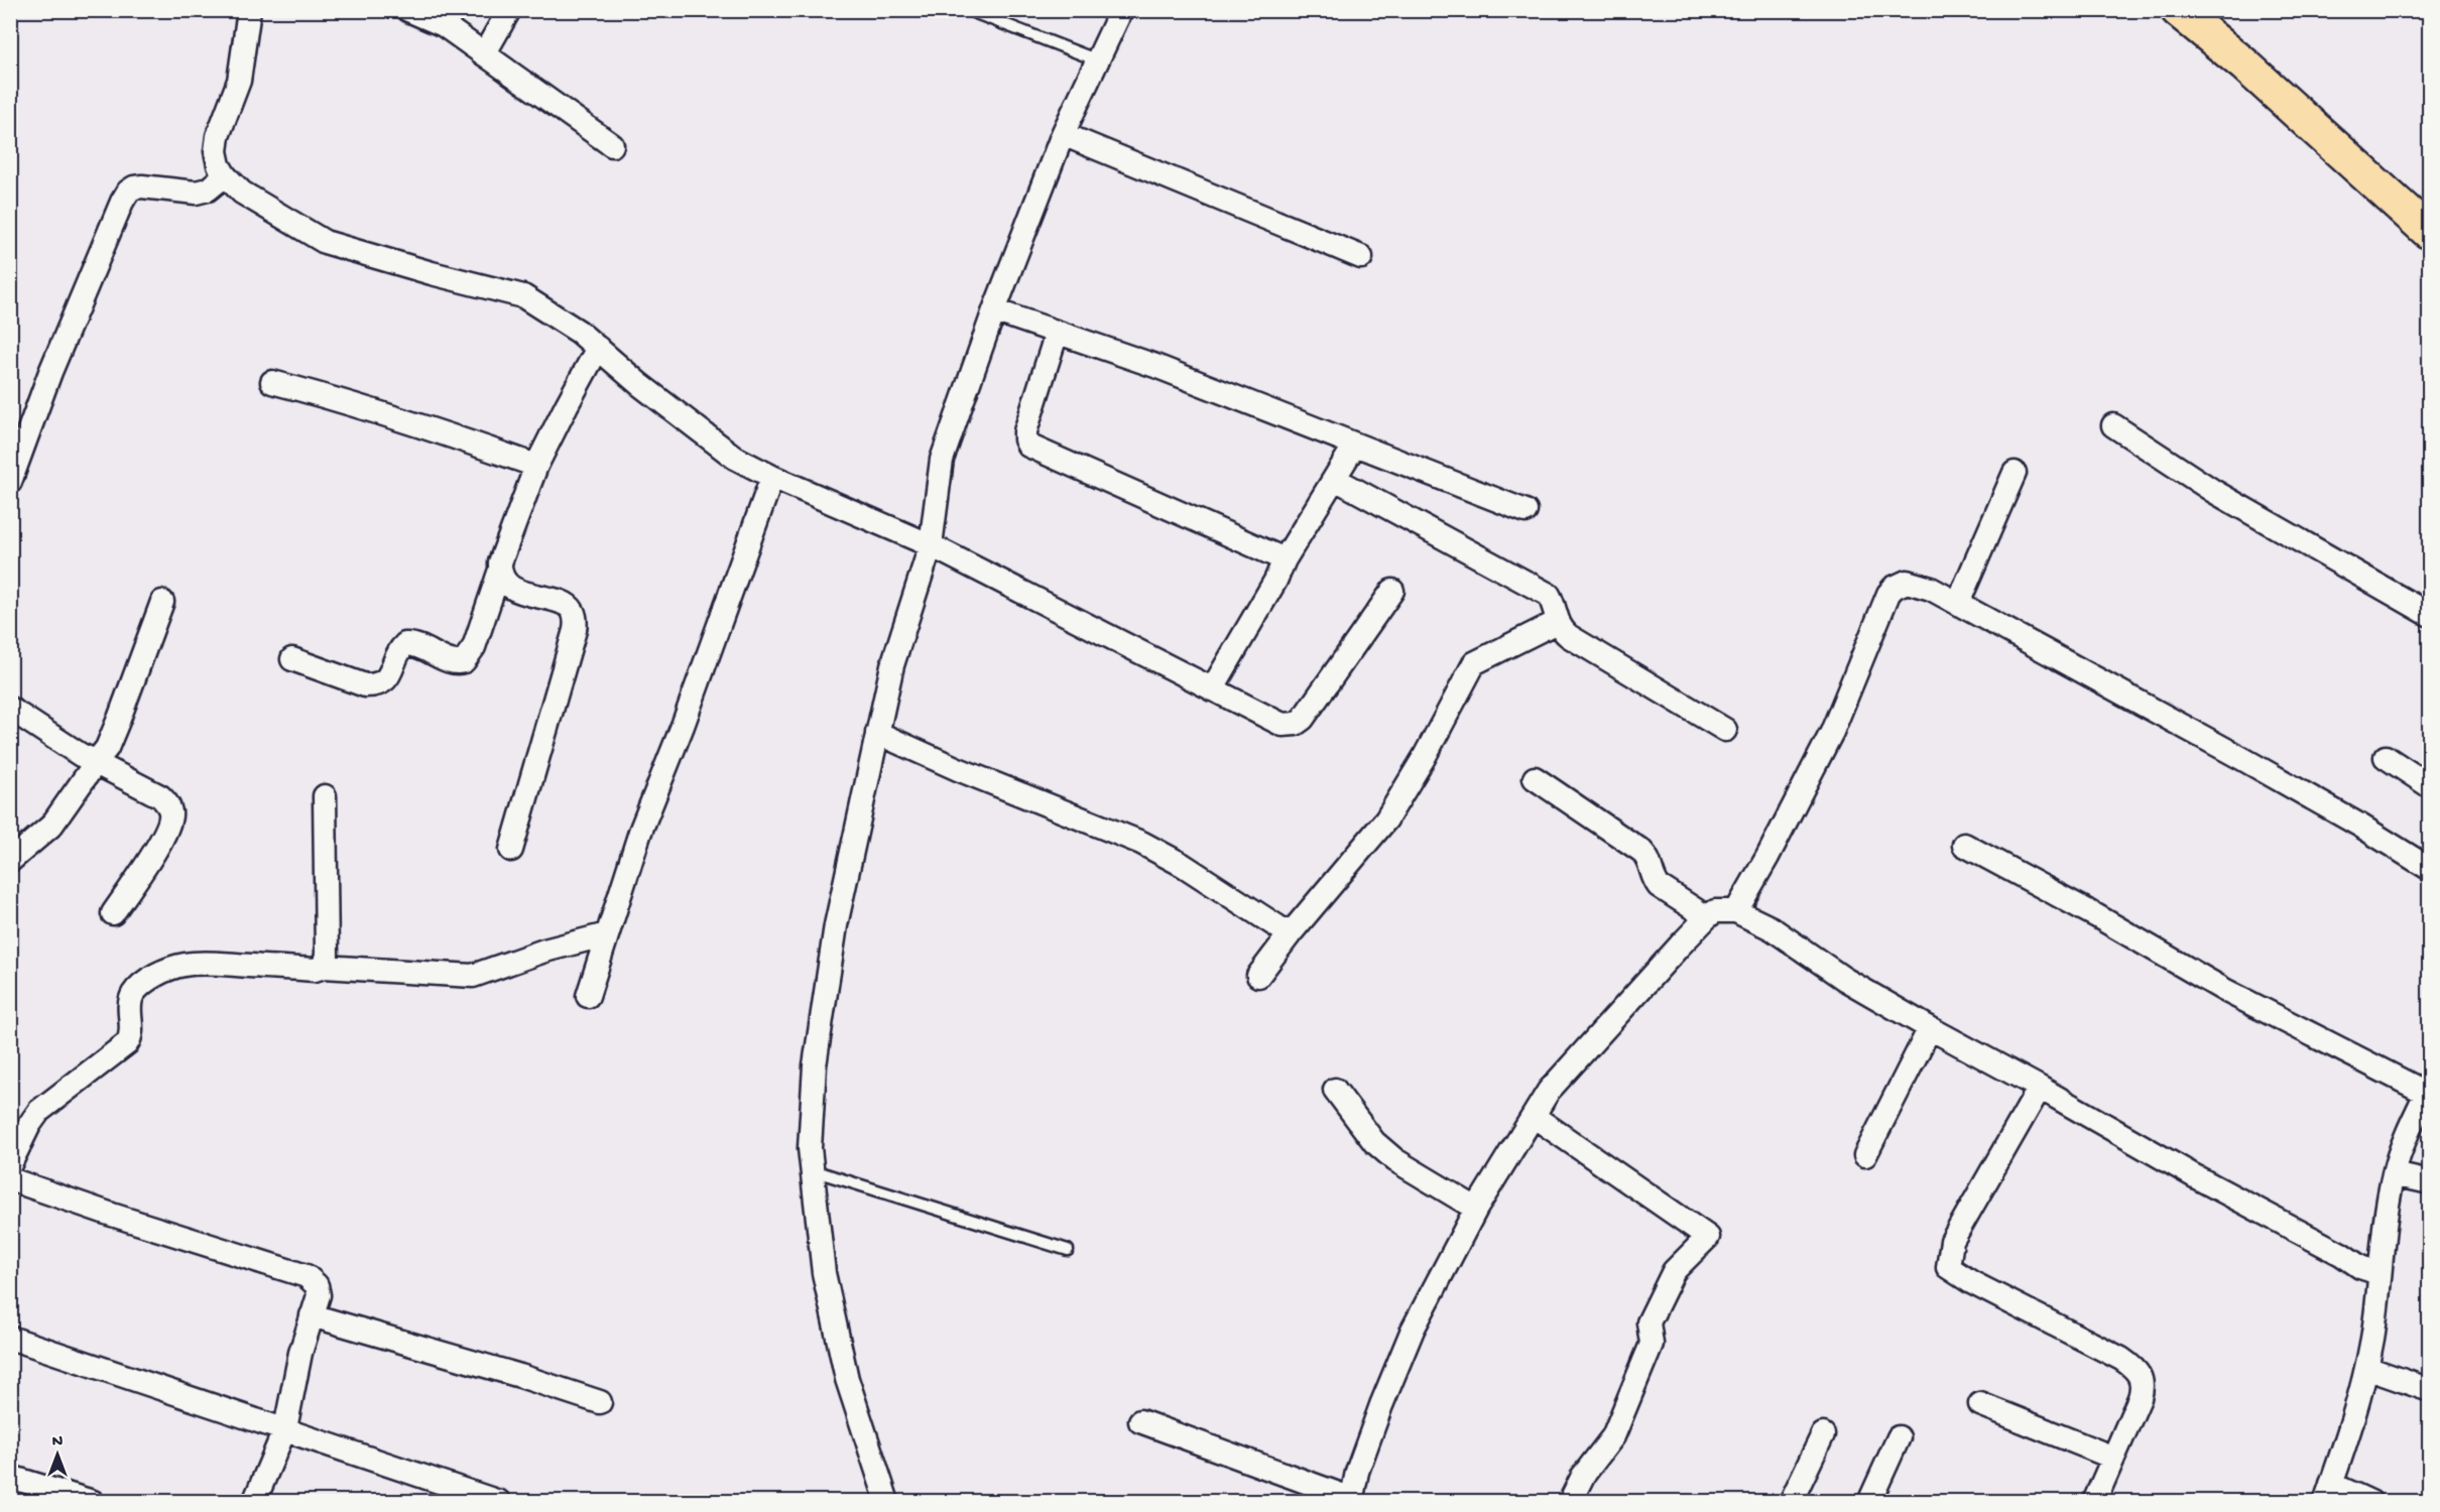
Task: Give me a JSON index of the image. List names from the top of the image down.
{
  "north": "top"
}
